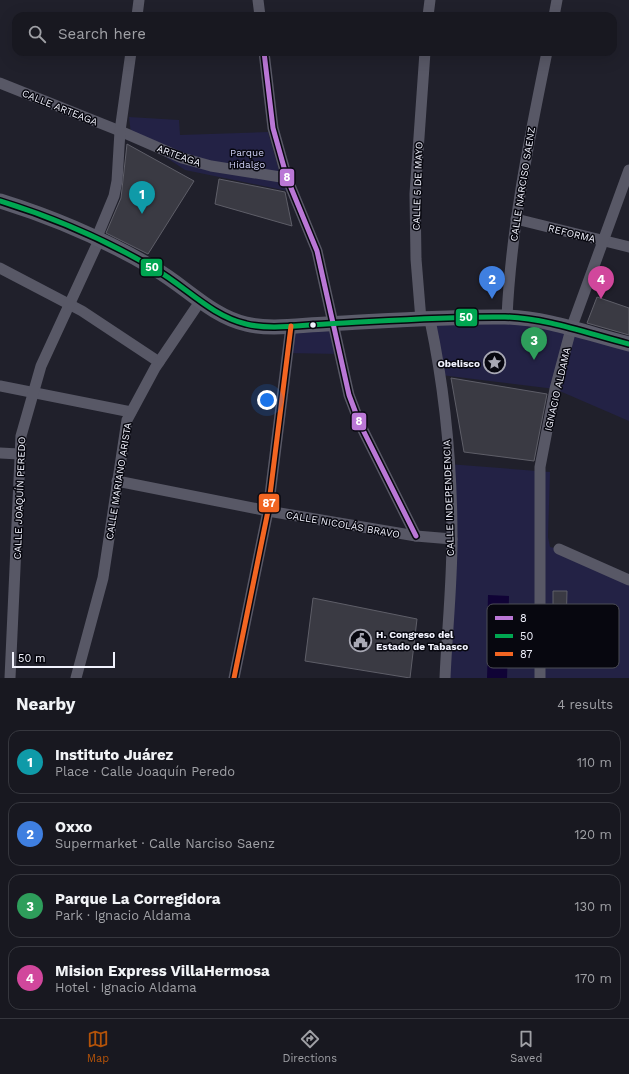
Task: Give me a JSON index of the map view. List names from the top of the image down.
{
  "streets": {
    "street": [
      "CALLE ARTEAGA",
      "ARTEAGA",
      "CALLE NARCISO SAENZ",
      "CALLE 5 DE MAYO",
      "REFORMA",
      "IGNACIO ALDAMA",
      "CALLE MARIANO ARISTA",
      "CALLE JOAQUÍN PEREDO",
      "CALLE INDEPENDENCIA",
      "CALLE NICOLÁS BRAVO"
    ]
  },
  "crossings": [
    ["CALLE ARTEAGA", "ARTEAGA"],
    ["CALLE ARTEAGA", "CALLE JOAQUÍN PEREDO"],
    ["ARTEAGA", "CALLE JOAQUÍN PEREDO"],
    ["CALLE NARCISO SAENZ", "REFORMA"],
    ["CALLE 5 DE MAYO", "CALLE INDEPENDENCIA"],
    ["REFORMA", "IGNACIO ALDAMA"],
    ["CALLE MARIANO ARISTA", "CALLE NICOLÁS BRAVO"],
    ["CALLE INDEPENDENCIA", "CALLE NICOLÁS BRAVO"]
  ],
  "parks": ["Parque Hidalgo"],
  "places": {
    "place": ["Obelisco"],
    "public building": ["H. Congreso del Estado de Tabasco"]
  },
  "lines": ["transit line 8", "transit line 50", "transit line 87"],
  "legend": ["8", "50", "87"],
  "scale_bar": "50 m",
  "page": {
    "search": "Search here",
    "pins": [
      "1",
      "2",
      "4",
      "3"
    ],
    "scale": "50 m",
    "heading": ["Nearby", "4 results"],
    "list": [
      {
        "mark": "1",
        "name": "Instituto Juárez",
        "note": "Place · Calle Joaquín Peredo",
        "value": "110 m"
      },
      {
        "mark": "2",
        "name": "Oxxo",
        "note": "Supermarket · Calle Narciso Saenz",
        "value": "120 m"
      },
      {
        "mark": "3",
        "name": "Parque La Corregidora",
        "note": "Park · Ignacio Aldama",
        "value": "130 m"
      },
      {
        "mark": "4",
        "name": "Mision Express VillaHermosa",
        "note": "Hotel · Ignacio Aldama",
        "value": "170 m"
      }
    ],
    "nav": ["Map", "Directions", "Saved"]
  }
}
